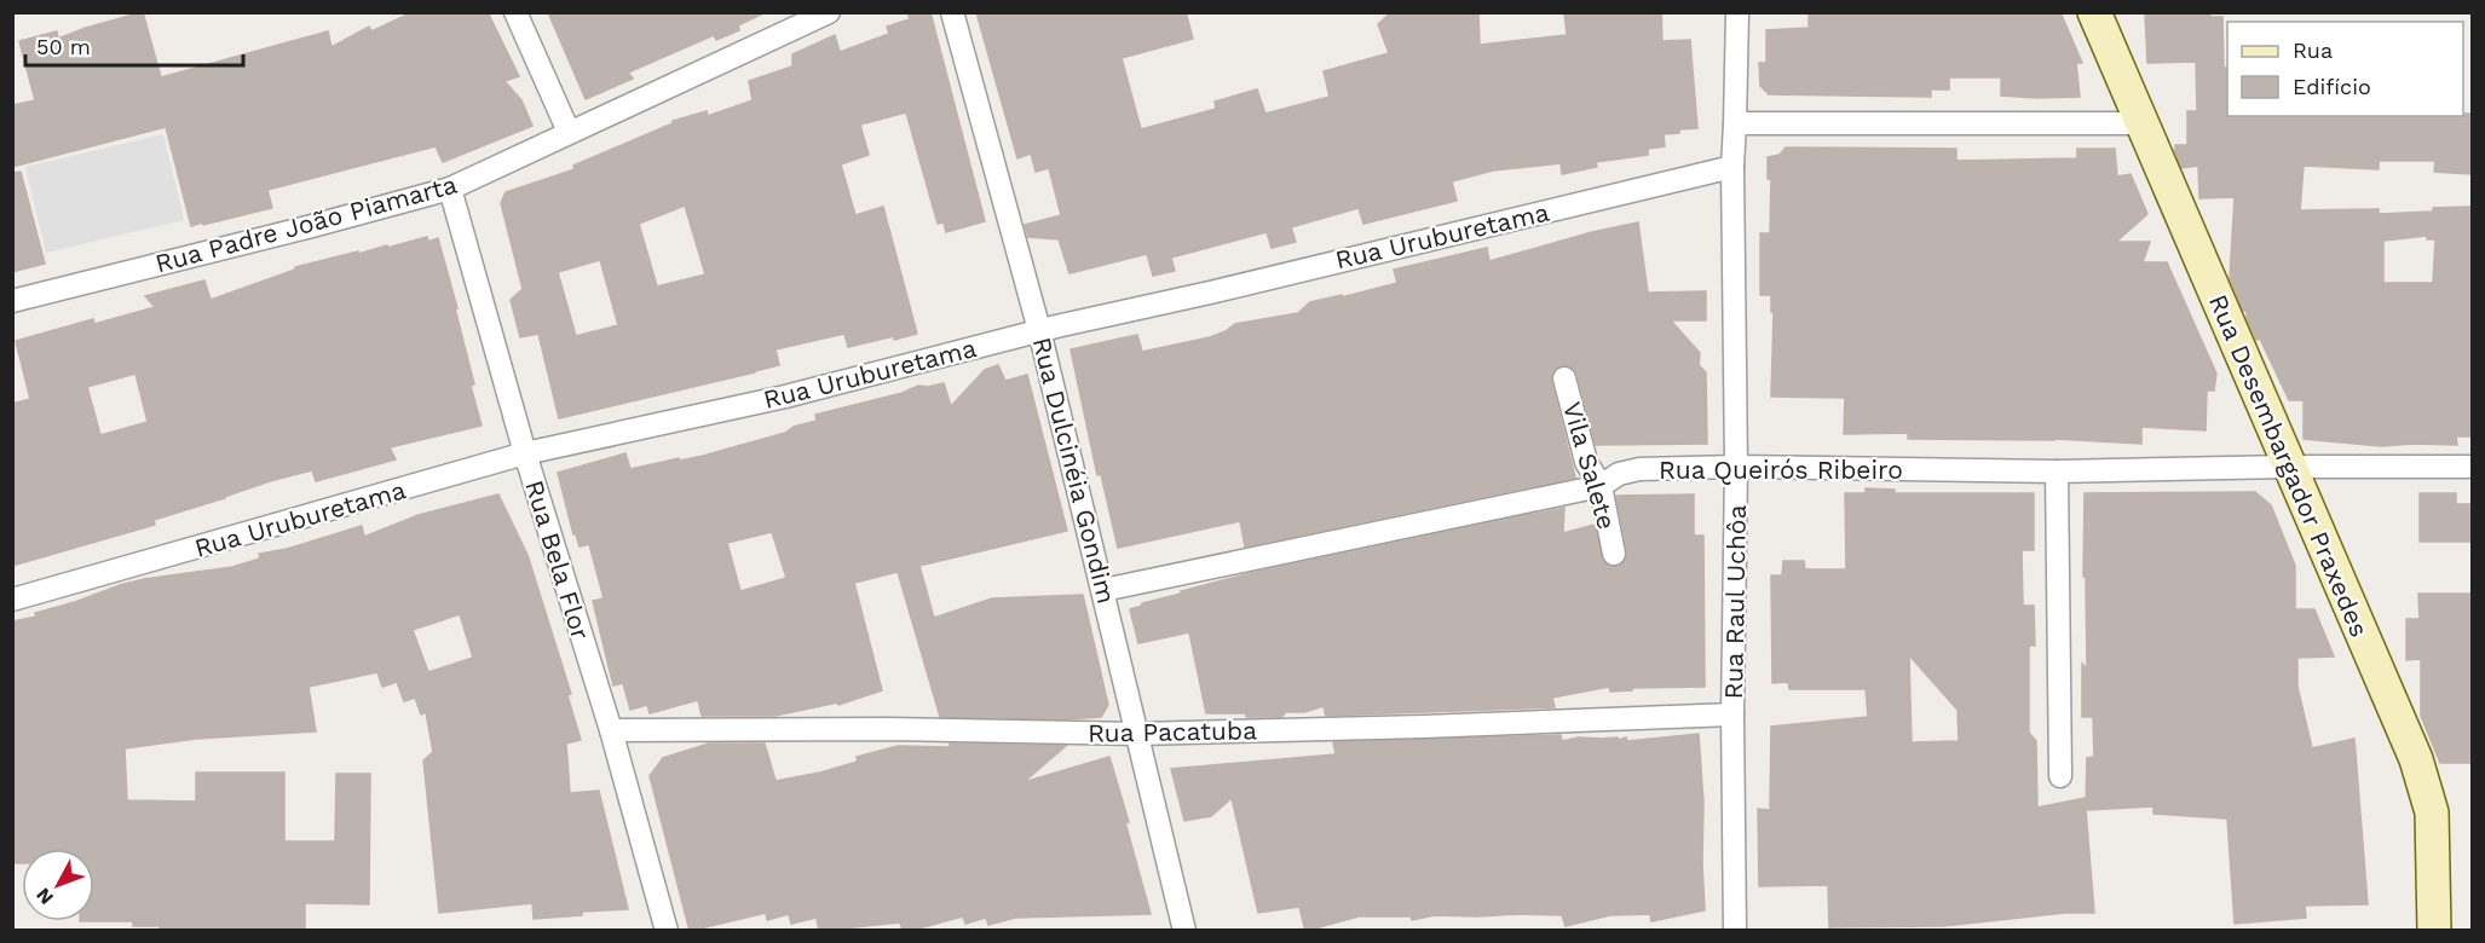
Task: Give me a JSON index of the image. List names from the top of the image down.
{
  "streets": {
    "street": [
      "Rua Padre João Piamarta",
      "Rua Uruburetama",
      "Vila Salete",
      "Rua Desembargador Praxedes",
      "Rua Queirós Ribeiro",
      "Rua Dulcinéia Gondim",
      "Rua Bela Flor",
      "Rua Raul Uchôa",
      "Rua Pacatuba"
    ]
  },
  "crossings": [
    ["Rua Padre João Piamarta", "Rua Bela Flor"],
    ["Rua Uruburetama", "Rua Dulcinéia Gondim"],
    ["Rua Uruburetama", "Rua Bela Flor"],
    ["Rua Uruburetama", "Rua Raul Uchôa"],
    ["Vila Salete", "Rua Queirós Ribeiro"],
    ["Rua Desembargador Praxedes", "Rua Queirós Ribeiro"],
    ["Rua Queirós Ribeiro", "Rua Dulcinéia Gondim"],
    ["Rua Queirós Ribeiro", "Rua Raul Uchôa"],
    ["Rua Dulcinéia Gondim", "Rua Pacatuba"],
    ["Rua Bela Flor", "Rua Pacatuba"],
    ["Rua Raul Uchôa", "Rua Pacatuba"]
  ],
  "legend": ["Rua", "Edifício"],
  "scale_bar": "50 m",
  "north": "bottom left"
}
